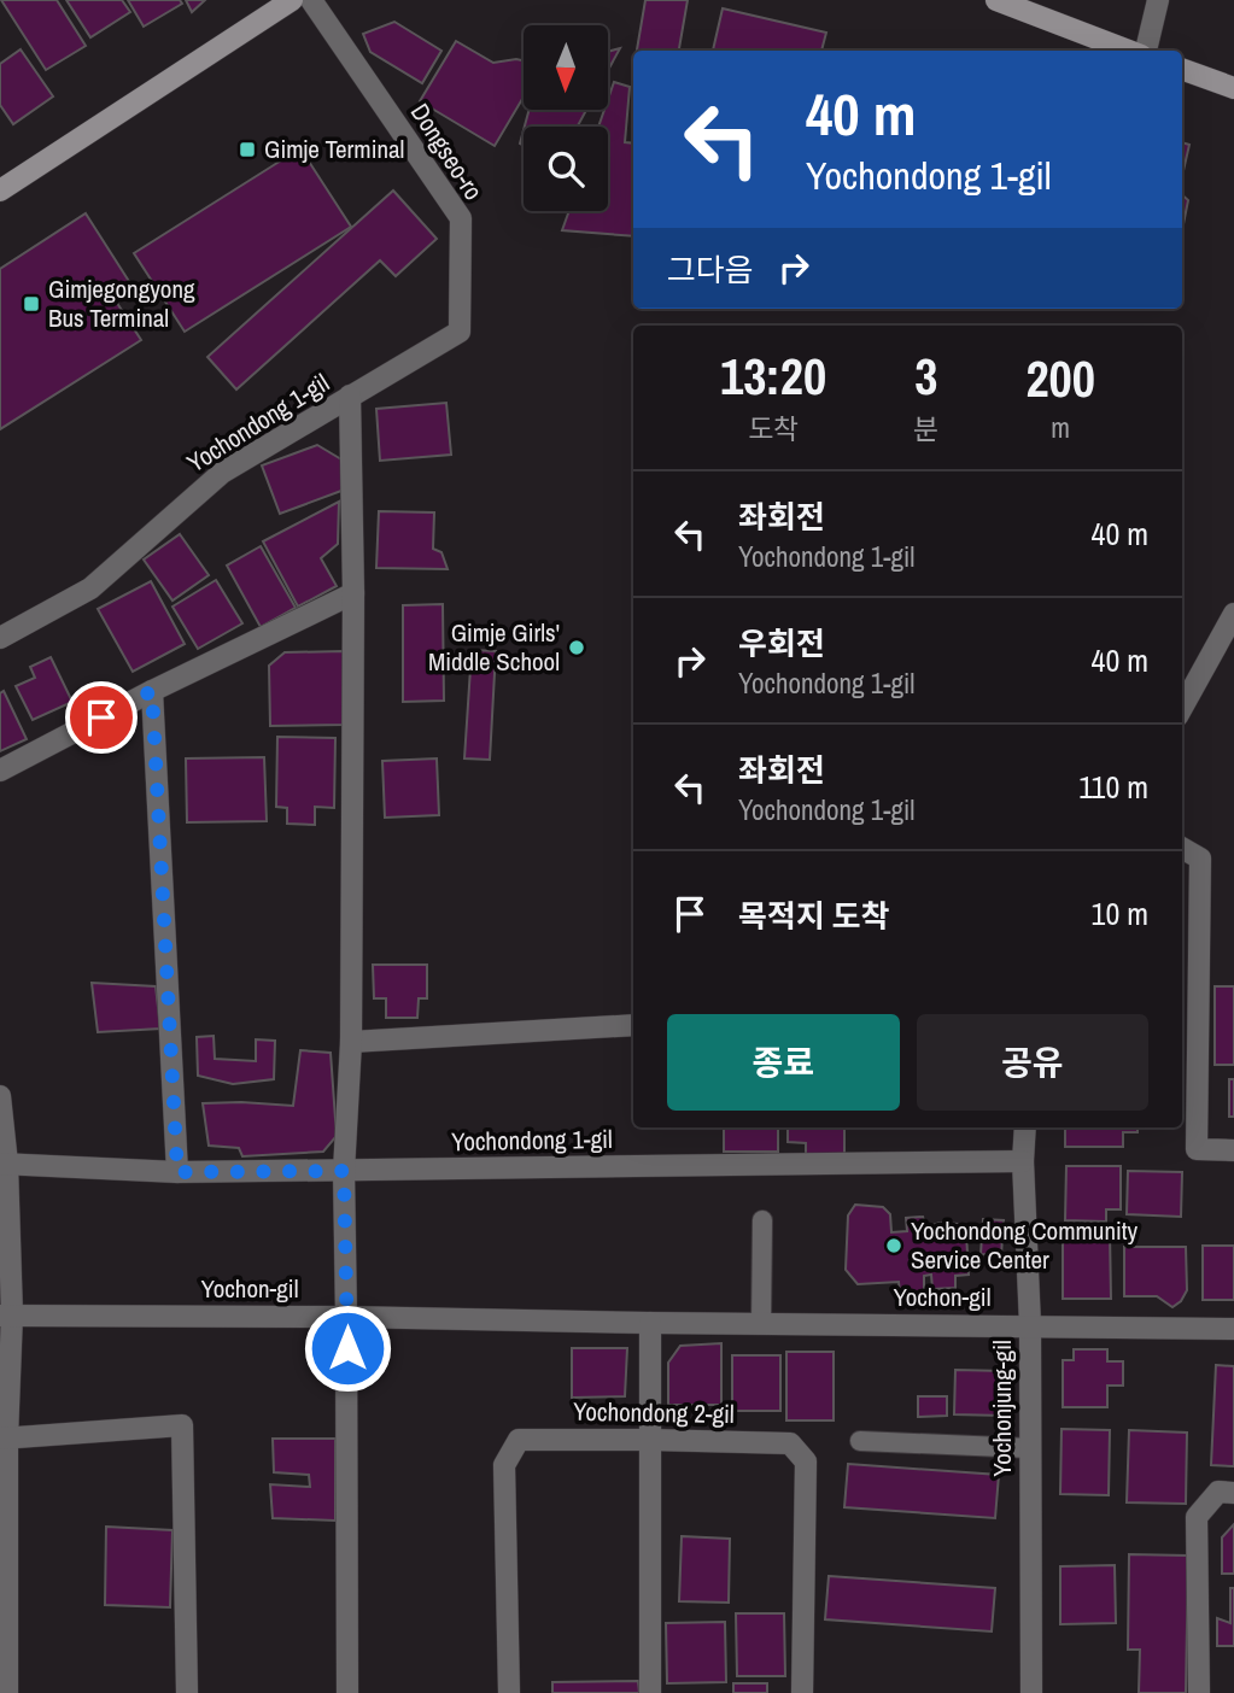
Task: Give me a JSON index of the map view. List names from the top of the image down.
{
  "streets": {
    "street": [
      "Dongseo-ro",
      "Yochondong 1-gil",
      "Yochon-gil",
      "Yochonjung-gil",
      "Yochondong 2-gil"
    ]
  },
  "crossings": [
    ["Dongseo-ro", "Yochondong 1-gil"],
    ["Yochondong 1-gil", "Yochonjung-gil"],
    ["Yochon-gil", "Yochonjung-gil"]
  ],
  "places": {
    "transit": ["Gimje Terminal", "Gimjegongyong Bus Terminal"],
    "other": ["Gimje Girls' Middle School", "Yochondong Community Service Center"]
  },
  "north": "bottom",
  "page": {
    "turn": ["40 m", "Yochondong 1-gil"],
    "then": "그다음",
    "eta": [
      "13:20",
      "도착",
      "3",
      "분",
      "200",
      "m"
    ],
    "list": [
      {
        "name": "좌회전",
        "note": "Yochondong 1-gil",
        "value": "40 m"
      },
      {
        "name": "우회전",
        "note": "Yochondong 1-gil",
        "value": "40 m"
      },
      {
        "name": "좌회전",
        "note": "Yochondong 1-gil",
        "value": "110 m"
      },
      {
        "name": "목적지 도착",
        "value": "10 m"
      }
    ],
    "buttons": ["종료", "공유"]
  }
}
